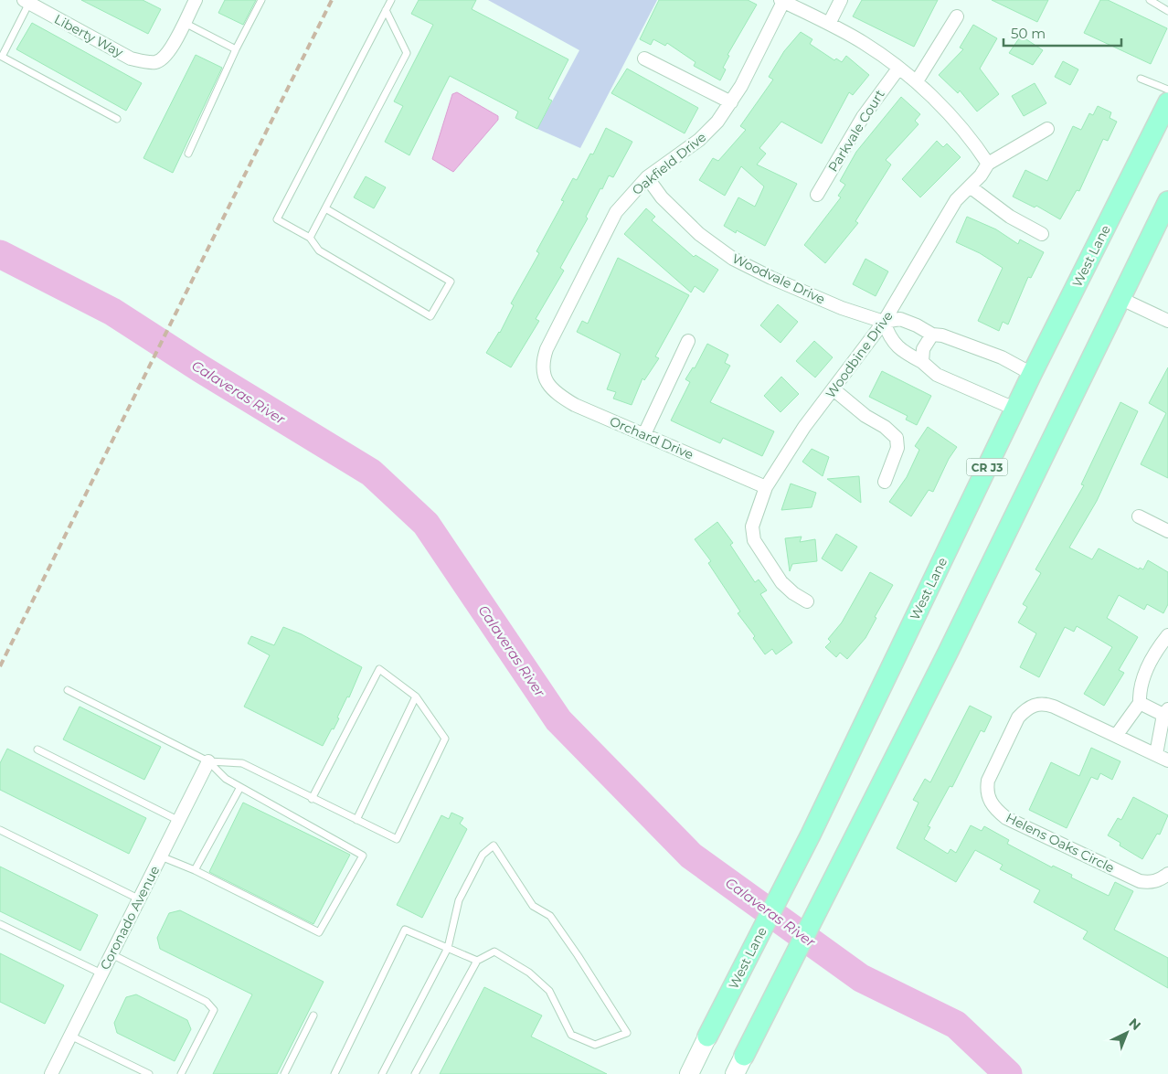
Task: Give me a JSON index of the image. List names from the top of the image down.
{
  "streets": {
    "main road": ["West Lane", "CR J3"],
    "street": [
      "Liberty Way",
      "Parkvale Court",
      "Oakfield Drive",
      "Woodvale Drive",
      "Woodbine Drive",
      "Orchard Drive",
      "Helens Oaks Circle",
      "Coronado Avenue"
    ]
  },
  "crossings": [
    ["Oakfield Drive", "Woodvale Drive"],
    ["Oakfield Drive", "Orchard Drive"],
    ["West Lane", "Woodvale Drive"],
    ["Woodvale Drive", "Woodbine Drive"],
    ["Woodbine Drive", "Orchard Drive"]
  ],
  "water": ["Calaveras River"],
  "scale_bar": "50 m",
  "north": "top right"
}
